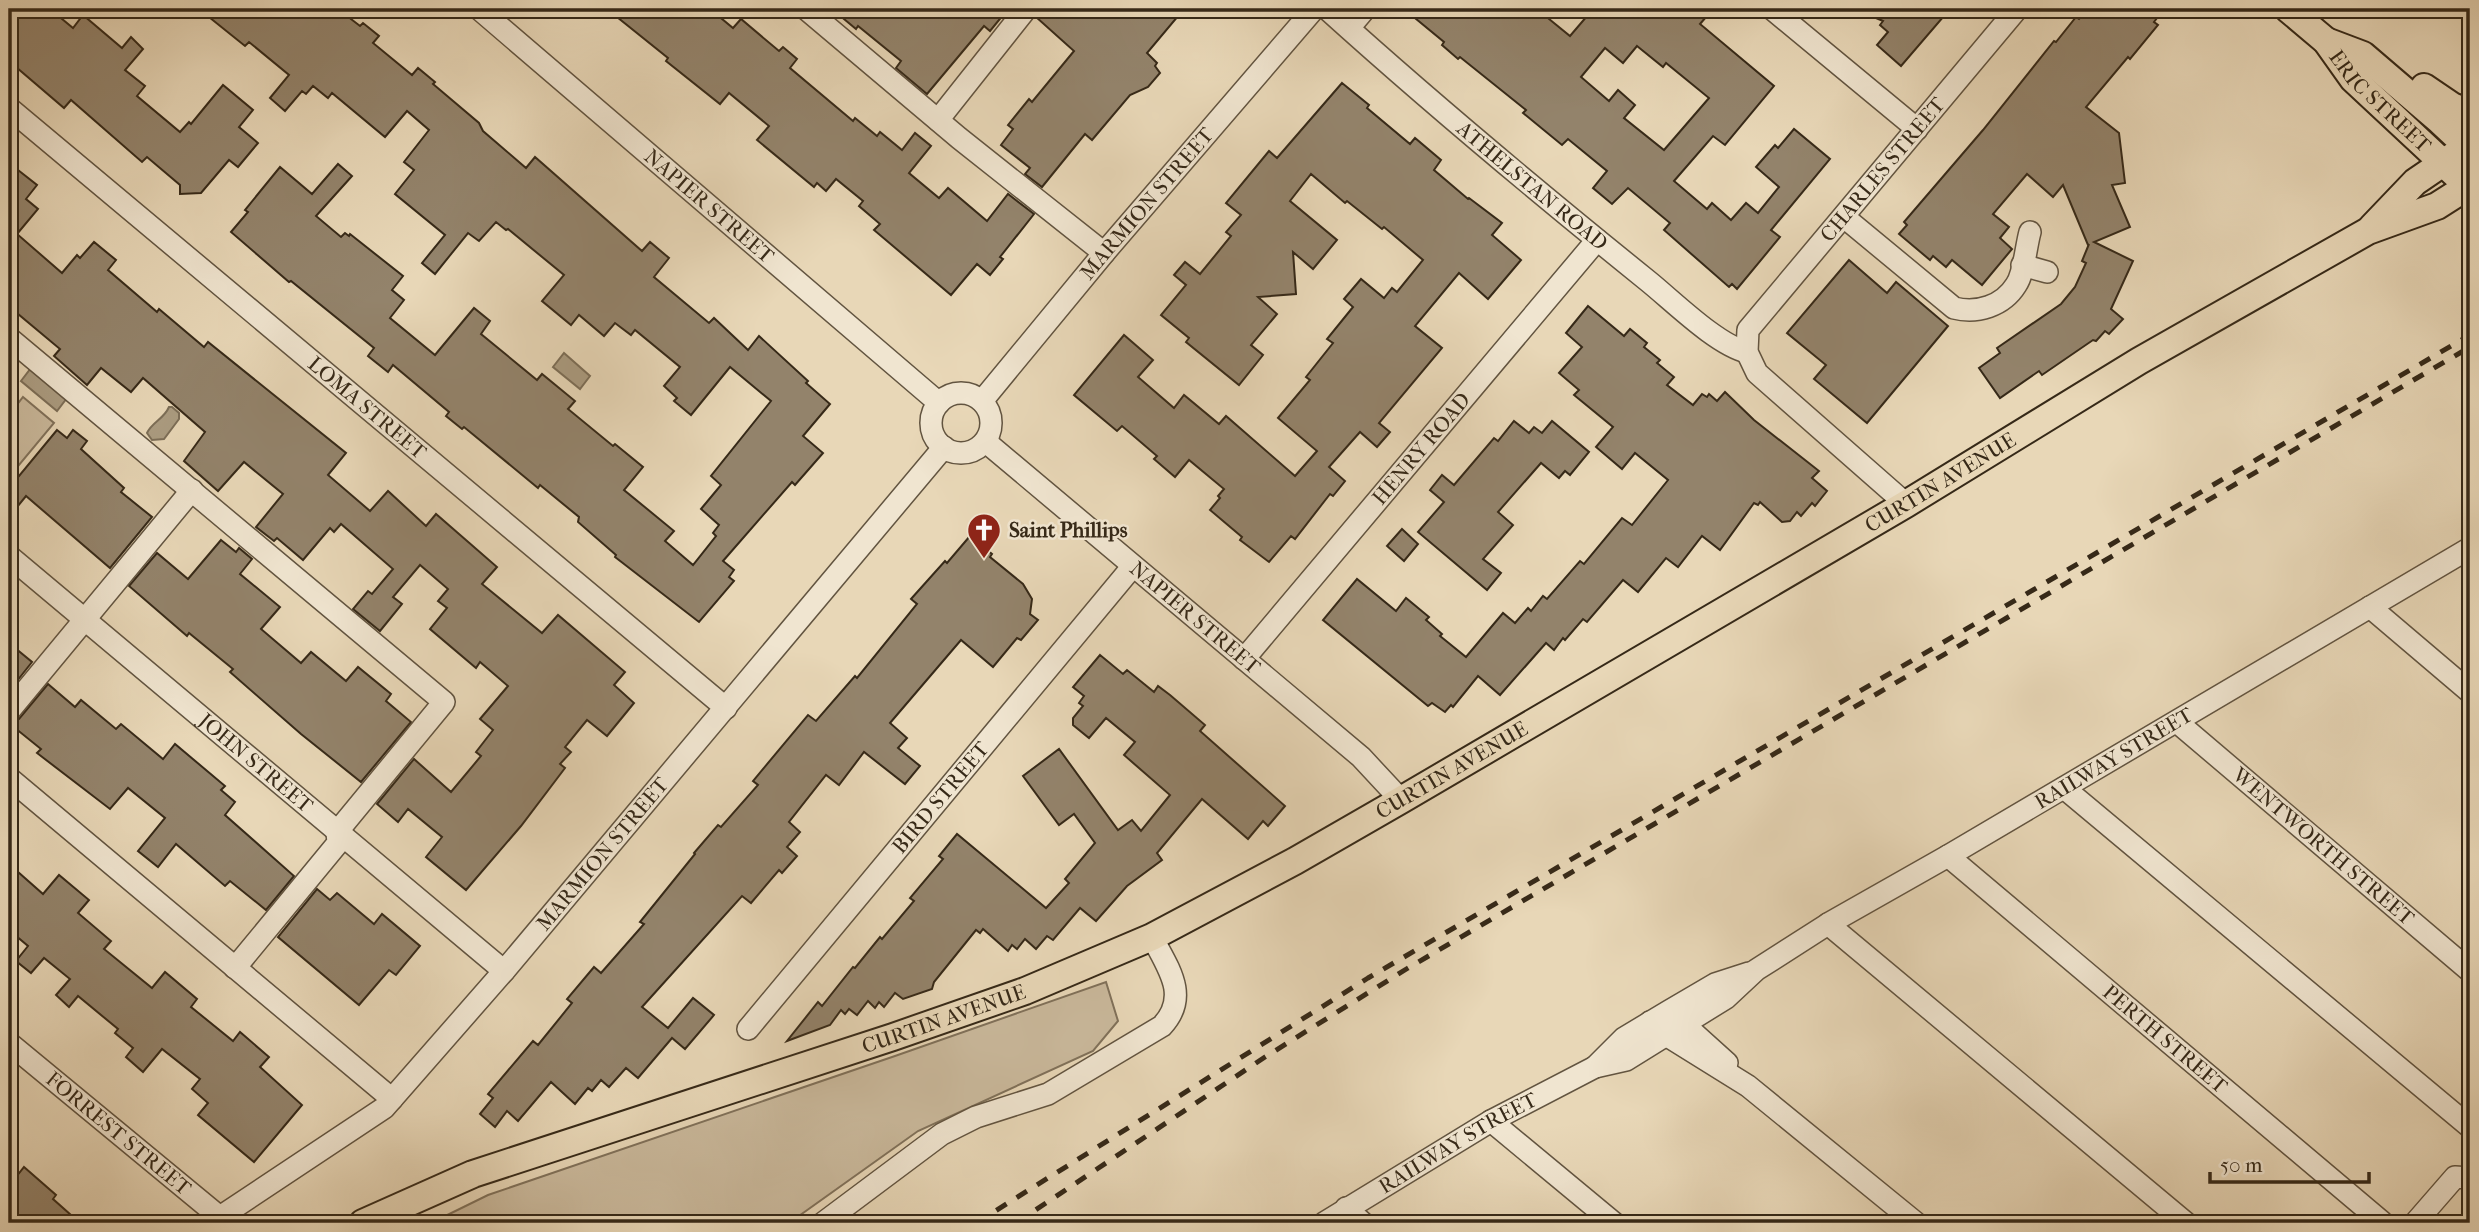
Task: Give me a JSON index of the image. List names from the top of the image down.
{
  "streets": {
    "main road": ["ERIC STREET", "CURTIN AVENUE"],
    "street": [
      "CHARLES STREET",
      "ATHELSTAN ROAD",
      "MARMION STREET",
      "NAPIER STREET",
      "LOMA STREET",
      "HENRY ROAD",
      "RAILWAY STREET",
      "JOHN STREET",
      "BIRD STREET",
      "WENTWORTH STREET",
      "PERTH STREET",
      "FORREST STREET"
    ]
  },
  "crossings": [
    ["ERIC STREET", "CURTIN AVENUE"],
    ["CHARLES STREET", "ATHELSTAN ROAD"],
    ["ATHELSTAN ROAD", "HENRY ROAD"],
    ["ATHELSTAN ROAD", "CURTIN AVENUE"],
    ["MARMION STREET", "NAPIER STREET"],
    ["MARMION STREET", "LOMA STREET"],
    ["MARMION STREET", "JOHN STREET"],
    ["MARMION STREET", "FORREST STREET"],
    ["NAPIER STREET", "HENRY ROAD"],
    ["NAPIER STREET", "CURTIN AVENUE"],
    ["NAPIER STREET", "BIRD STREET"],
    ["RAILWAY STREET", "WENTWORTH STREET"],
    ["RAILWAY STREET", "PERTH STREET"]
  ],
  "places": {
    "church": ["Saint Phillips"]
  },
  "scale_bar": "50 m"
}
